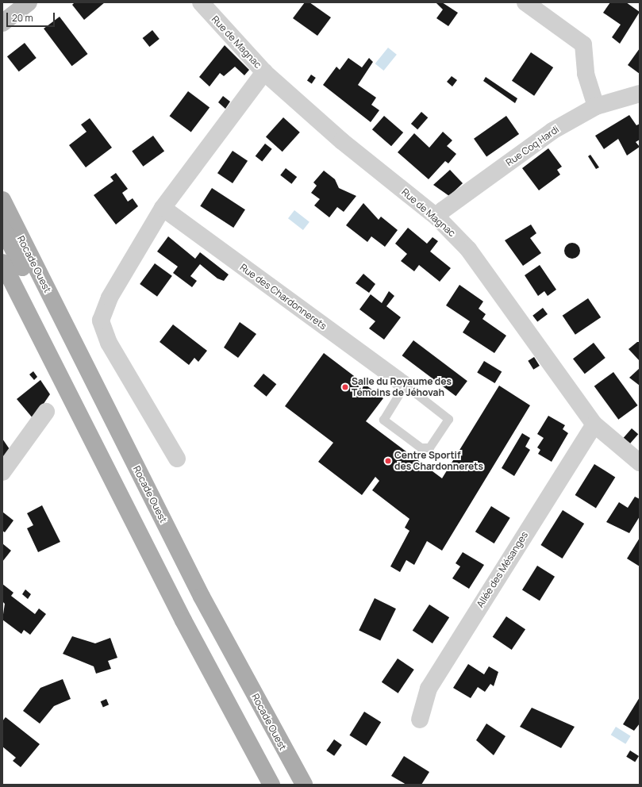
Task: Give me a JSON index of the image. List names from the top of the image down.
{
  "streets": {
    "main road": ["Rocade Ouest"],
    "street": [
      "Rue de Magnac",
      "Rue Coq Hardi",
      "Rue des Chardonnerets",
      "Allée des Mésanges"
    ]
  },
  "crossings": [
    ["Rue de Magnac", "Rue Coq Hardi"],
    ["Rue de Magnac", "Allée des Mésanges"]
  ],
  "places": ["Salle du Royaume des Témoins de Jéhovah", "Centre Sportif des Chardonnerets"],
  "scale_bar": "20 m"
}
